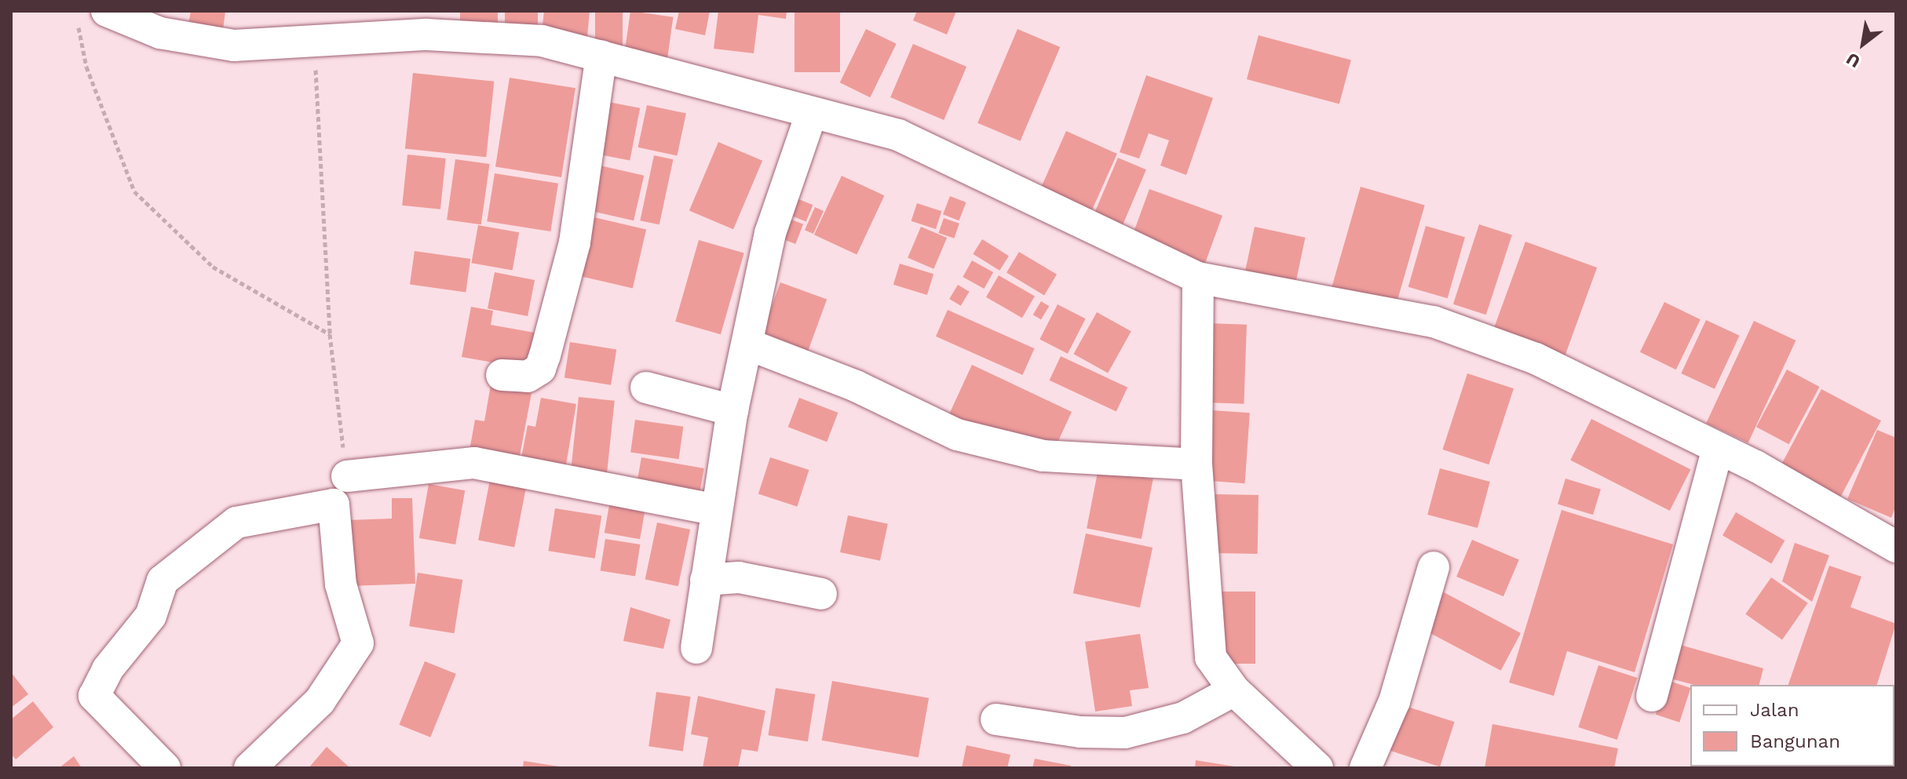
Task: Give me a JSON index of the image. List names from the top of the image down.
{
  "legend": ["Jalan", "Bangunan"],
  "north": "bottom left"
}
